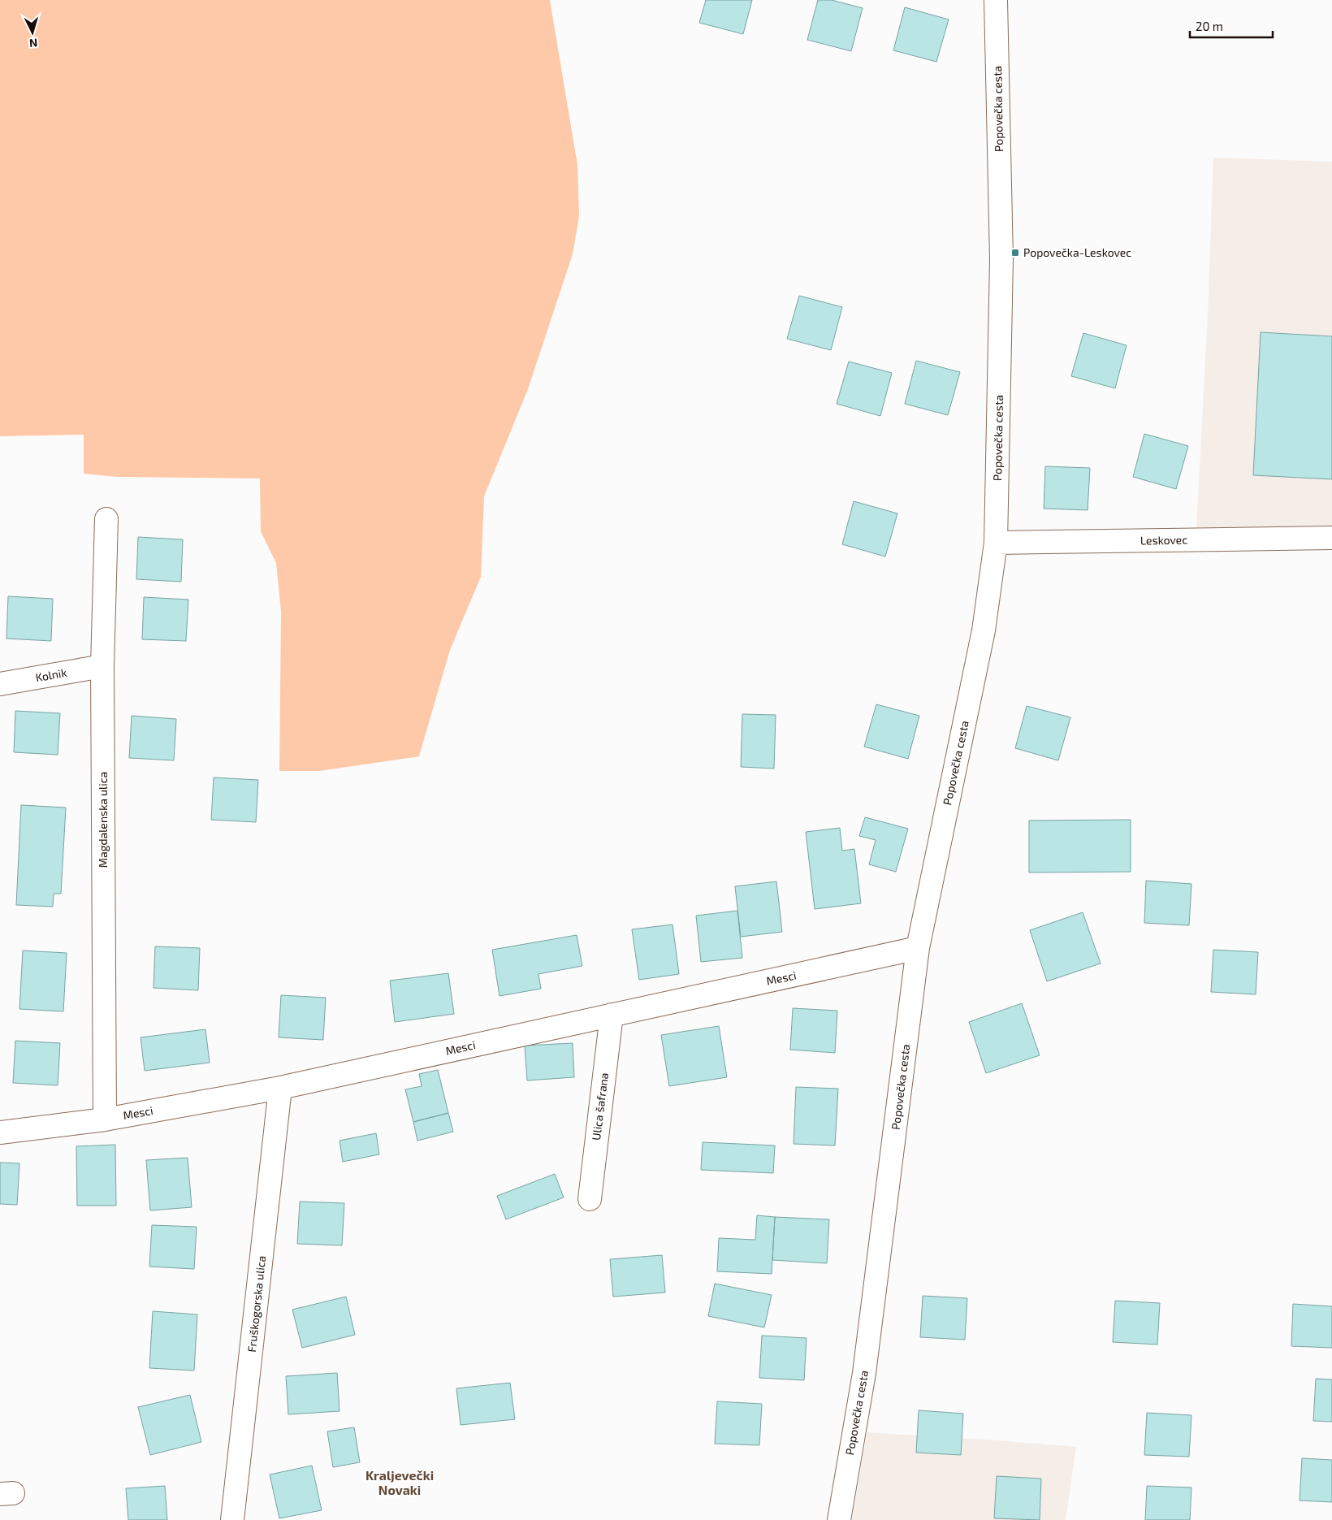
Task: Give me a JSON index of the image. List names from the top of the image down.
{
  "streets": {
    "street": [
      "Popovečka cesta",
      "Leskovec",
      "Kolnik",
      "Magdalenska ulica",
      "Mesci",
      "Ulica šafrana",
      "Fruškogorska ulica"
    ]
  },
  "crossings": [
    ["Popovečka cesta", "Leskovec"],
    ["Popovečka cesta", "Mesci"],
    ["Kolnik", "Magdalenska ulica"],
    ["Magdalenska ulica", "Mesci"],
    ["Mesci", "Ulica šafrana"],
    ["Mesci", "Fruškogorska ulica"]
  ],
  "districts": ["Kraljevečki Novaki"],
  "places": {
    "transit": ["Popovečka-Leskovec"]
  },
  "scale_bar": "20 m",
  "north": "bottom"
}
